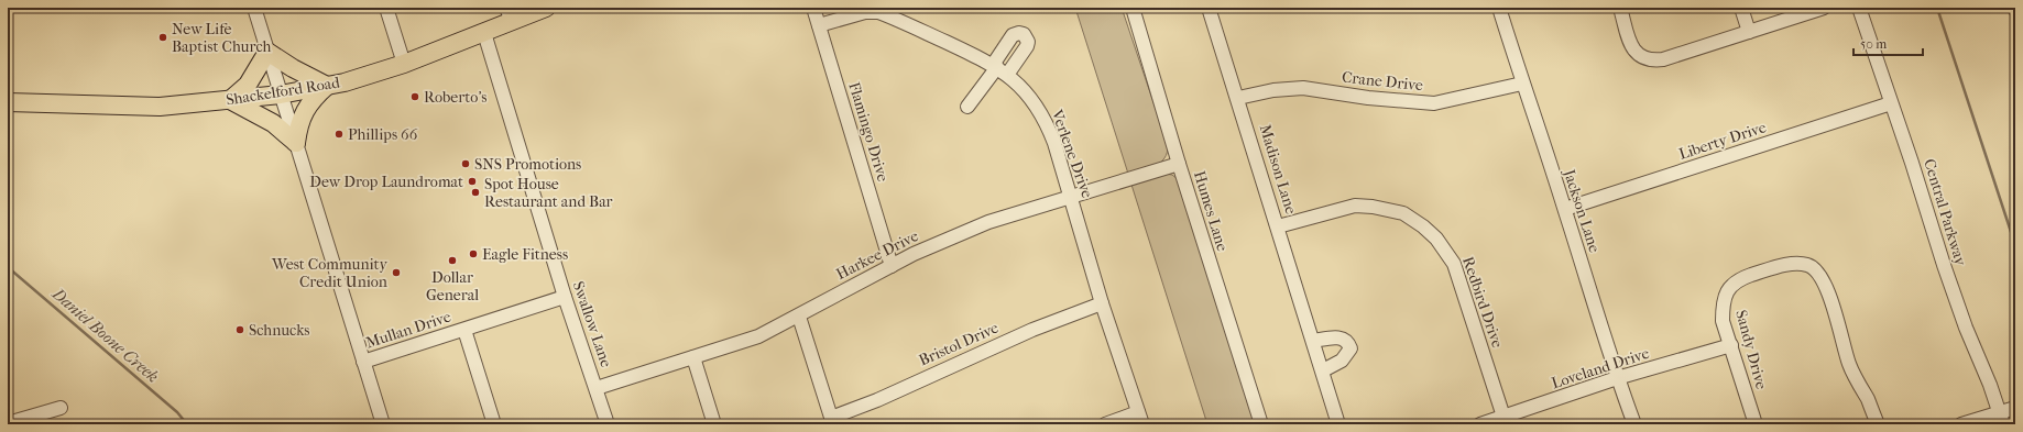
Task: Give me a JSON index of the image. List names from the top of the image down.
{
  "streets": {
    "main road": ["Shackelford Road"],
    "street": [
      "Crane Drive",
      "Flamingo Drive",
      "Liberty Drive",
      "Verlene Drive",
      "Madison Lane",
      "Humes Lane",
      "Jackson Lane",
      "Central Parkway",
      "Harkee Drive",
      "Redbird Drive",
      "Swallow Lane",
      "Mullan Drive",
      "Bristol Drive",
      "Sandy Drive",
      "Loveland Drive"
    ]
  },
  "crossings": [
    ["Crane Drive", "Madison Lane"],
    ["Crane Drive", "Jackson Lane"],
    ["Shackelford Road", "Swallow Lane"],
    ["Flamingo Drive", "Verlene Drive"],
    ["Flamingo Drive", "Harkee Drive"],
    ["Liberty Drive", "Jackson Lane"],
    ["Liberty Drive", "Central Parkway"],
    ["Verlene Drive", "Harkee Drive"],
    ["Verlene Drive", "Bristol Drive"],
    ["Madison Lane", "Redbird Drive"],
    ["Humes Lane", "Harkee Drive"],
    ["Jackson Lane", "Loveland Drive"],
    ["Harkee Drive", "Swallow Lane"],
    ["Redbird Drive", "Loveland Drive"],
    ["Swallow Lane", "Mullan Drive"],
    ["Sandy Drive", "Loveland Drive"]
  ],
  "water": ["Daniel Boone Creek"],
  "places": [
    "New Life Baptist Church",
    "Roberto's",
    "Phillips 66",
    "SNS Promotions",
    "Dew Drop Laundromat",
    "Spot House Restaurant and Bar",
    "Eagle Fitness",
    "Dollar General",
    "West Community Credit Union",
    "Schnucks"
  ],
  "scale_bar": "50 m"
}
